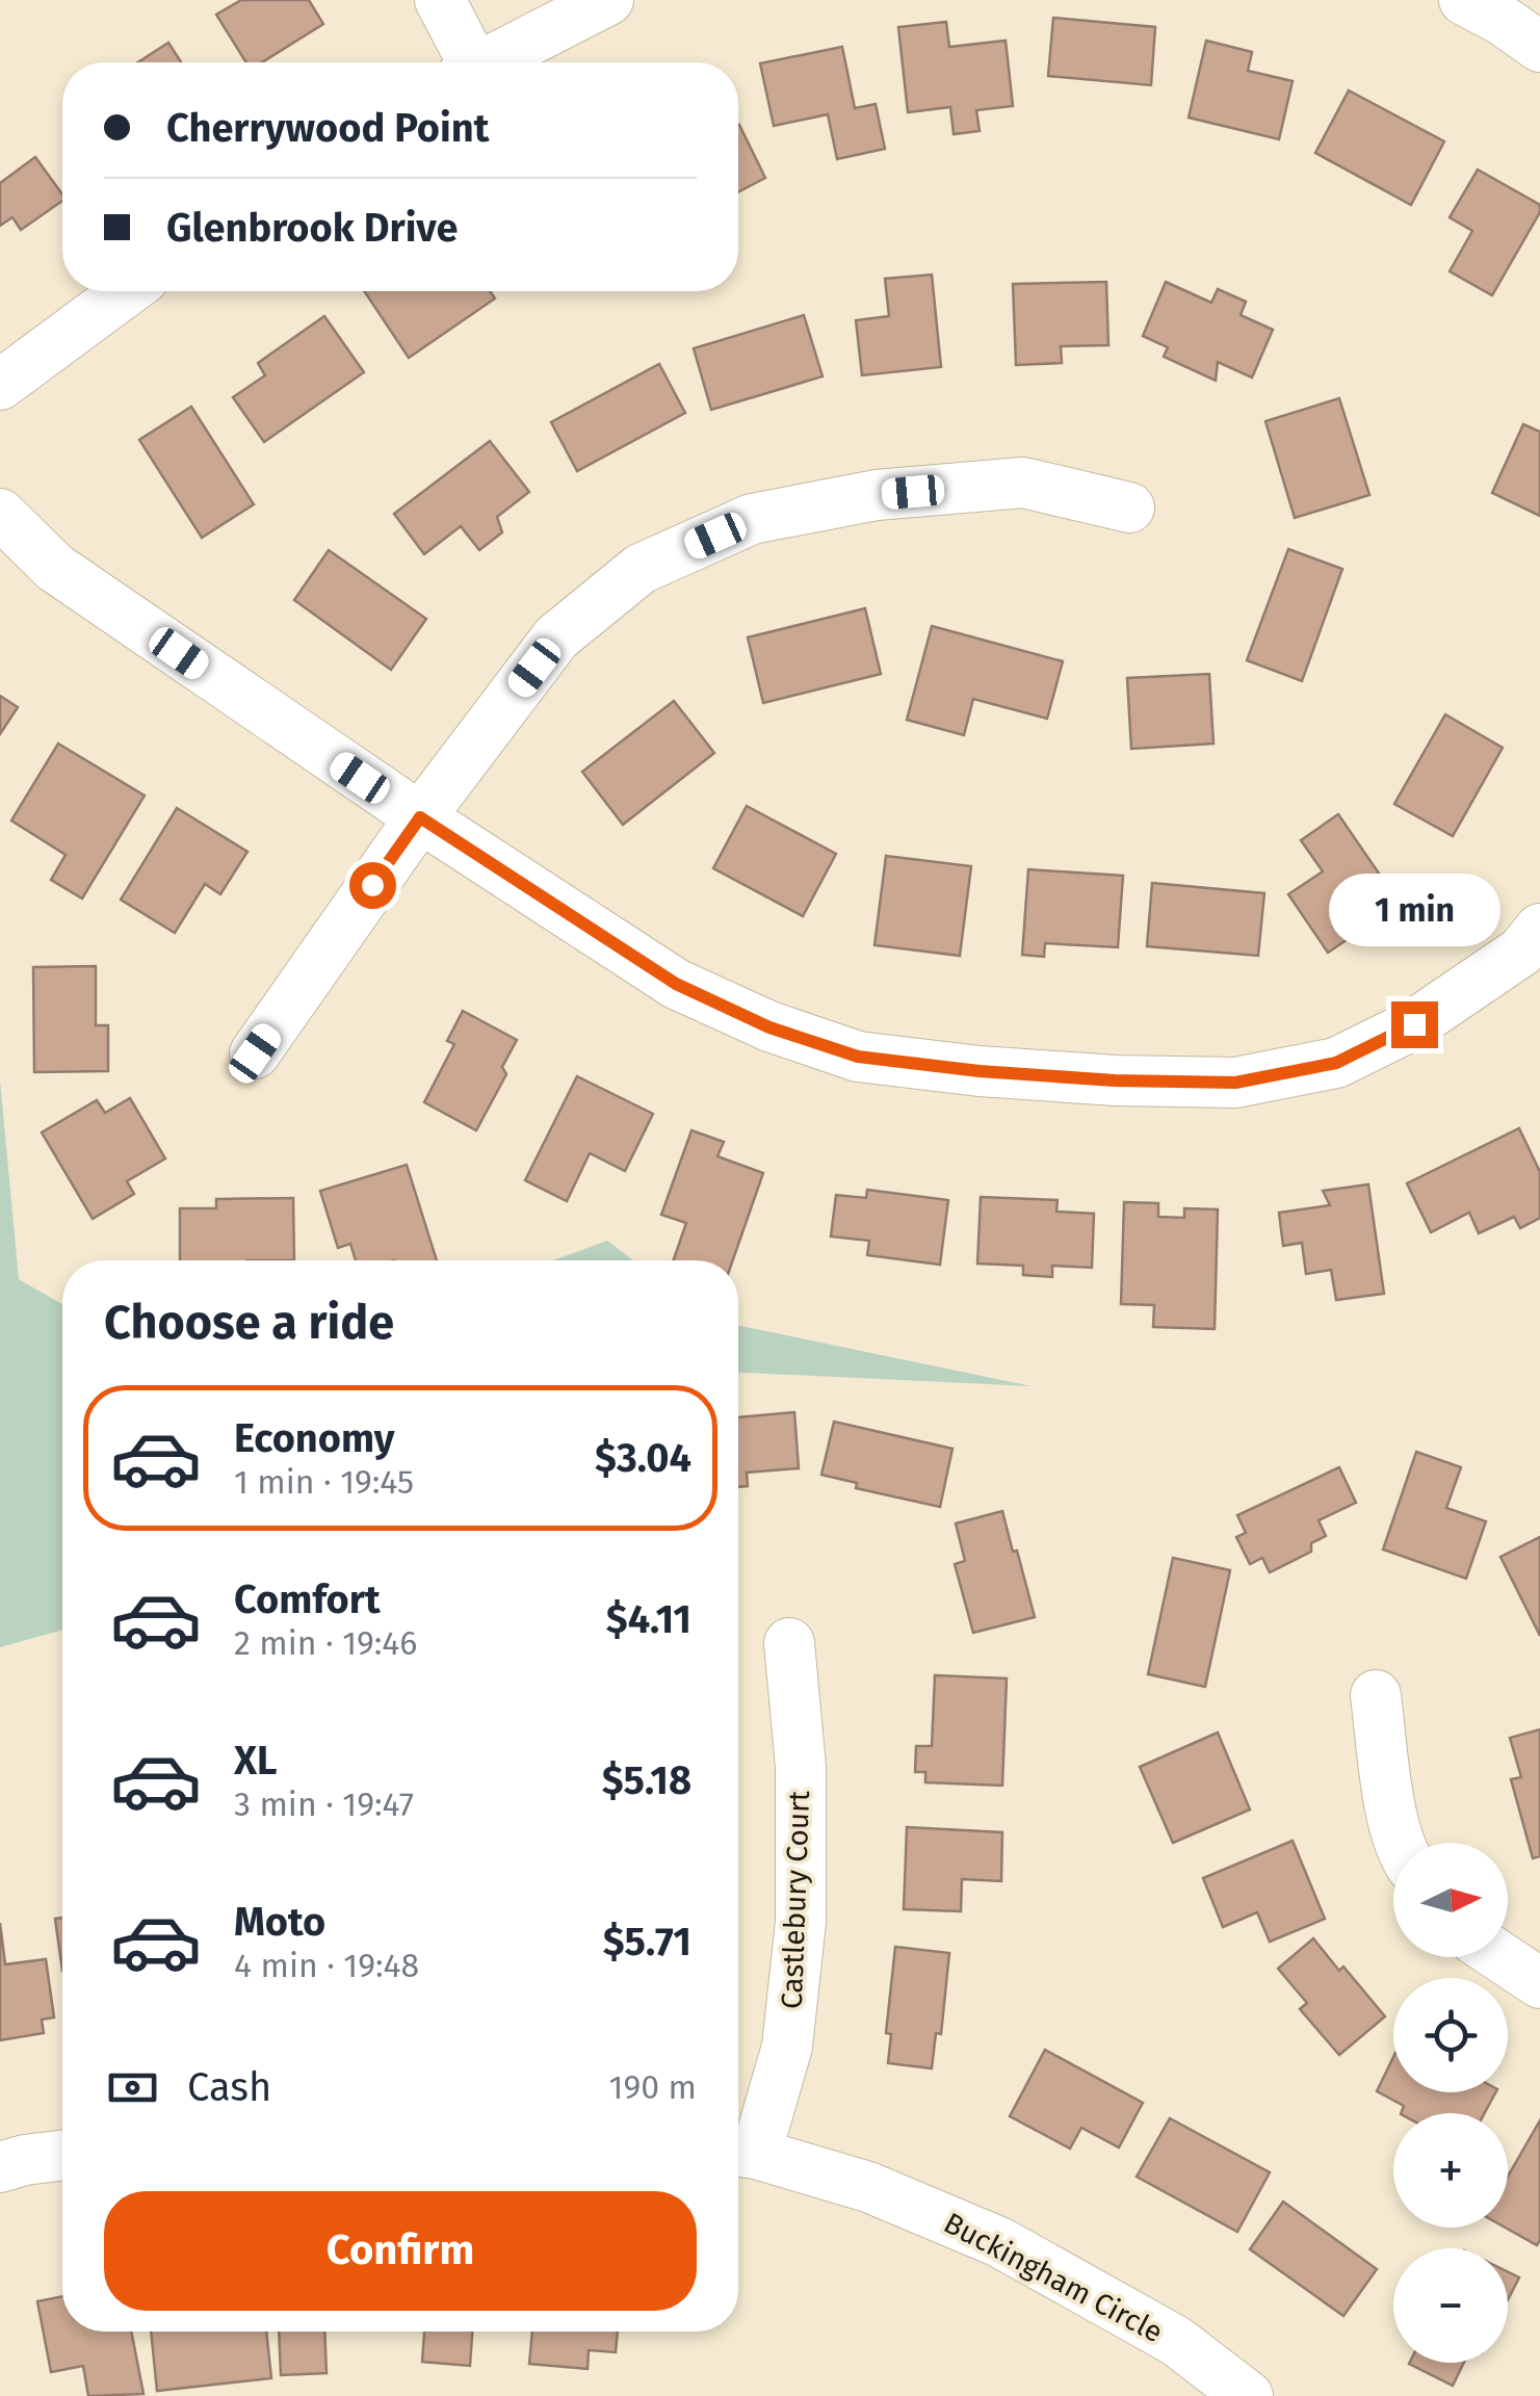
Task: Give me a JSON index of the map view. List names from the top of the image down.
{
  "streets": {
    "street": ["Castlebury Court", "Buckingham Circle"]
  },
  "crossings": [
    ["Castlebury Court", "Buckingham Circle"]
  ],
  "north": "right",
  "page": {
    "banner": ["Cherrywood Point", "Glenbrook Drive"],
    "bubble": "1 min",
    "heading": "Choose a ride",
    "list": [
      {
        "name": "Economy",
        "note": "1 min · 19:45",
        "value": "$3.04"
      },
      {
        "name": "Comfort",
        "note": "2 min · 19:46",
        "value": "$4.11"
      },
      {
        "name": "XL",
        "note": "3 min · 19:47",
        "value": "$5.18"
      },
      {
        "name": "Moto",
        "note": "4 min · 19:48",
        "value": "$5.71"
      }
    ],
    "map_buttons": ["+", "−"],
    "pay": ["Cash", "190 m"],
    "buttons": "Confirm"
  }
}
